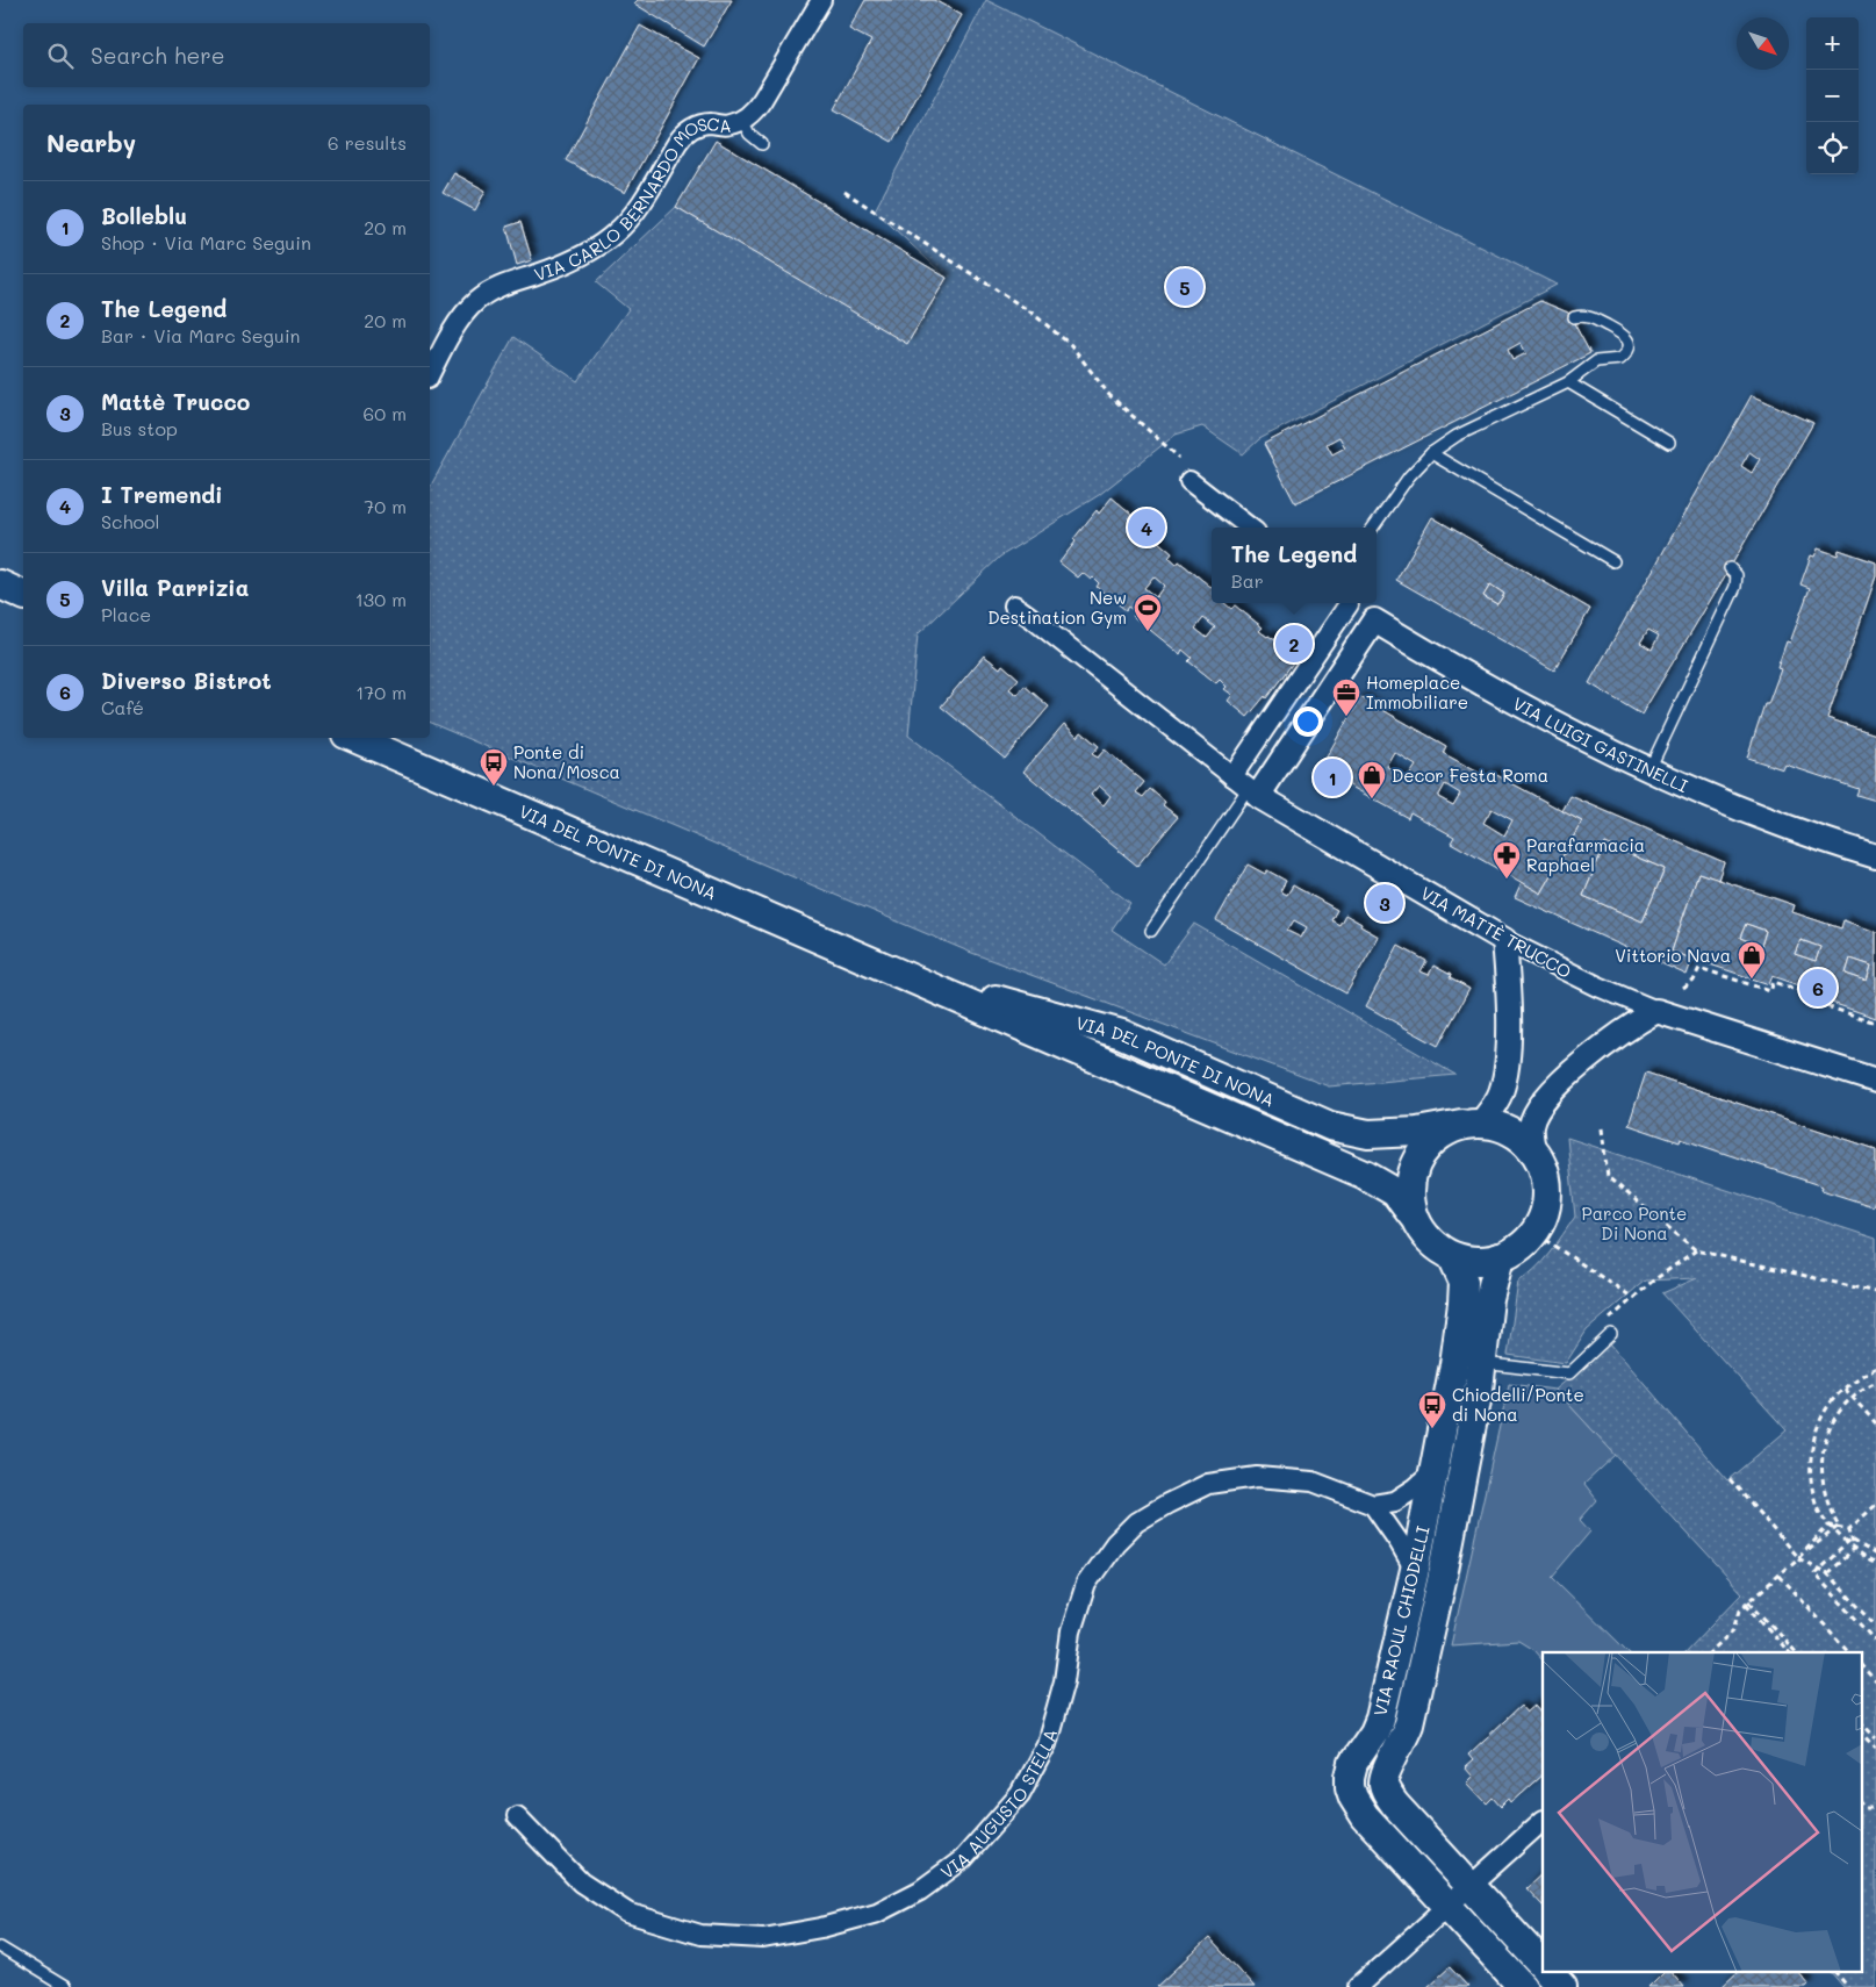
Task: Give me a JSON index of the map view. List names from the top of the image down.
{
  "streets": {
    "main road": ["VIA DEL PONTE DI NONA", "VIA RAOUL CHIODELLI"],
    "street": [
      "VIA CARLO BERNARDO MOSCA",
      "VIA LUIGI GASTINELLI",
      "VIA MATTÈ TRUCCO",
      "VIA AUGUSTO STELLA"
    ]
  },
  "crossings": [
    ["VIA DEL PONTE DI NONA", "VIA RAOUL CHIODELLI"]
  ],
  "parks": ["Parco Ponte Di Nona"],
  "places": {
    "sports": ["New Destination Gym"],
    "office": ["Homeplace Immobiliare"],
    "bus stop": ["Ponte di Nona/Mosca", "Chiodelli/Ponte di Nona"],
    "shop": ["Decor Festa Roma", "Vittorio Nava"],
    "pharmacy": ["Parafarmacia Raphael"]
  },
  "north": "bottom right",
  "page": {
    "map_buttons": ["+", "−"],
    "search": "Search here",
    "heading": ["Nearby", "6 results"],
    "list": [
      {
        "mark": "1",
        "name": "Bolleblu",
        "note": "Shop · Via Marc Seguin",
        "value": "20 m"
      },
      {
        "mark": "2",
        "name": "The Legend",
        "note": "Bar · Via Marc Seguin",
        "value": "20 m"
      },
      {
        "mark": "3",
        "name": "Mattè Trucco",
        "note": "Bus stop",
        "value": "60 m"
      },
      {
        "mark": "4",
        "name": "I Tremendi",
        "note": "School",
        "value": "70 m"
      },
      {
        "mark": "5",
        "name": "Villa Parrizia",
        "note": "Place",
        "value": "130 m"
      },
      {
        "mark": "6",
        "name": "Diverso Bistrot",
        "note": "Café",
        "value": "170 m"
      }
    ],
    "pins": [
      "5",
      "4",
      "2",
      "1",
      "3",
      "6"
    ],
    "popup": ["The Legend", "Bar"]
  }
}
